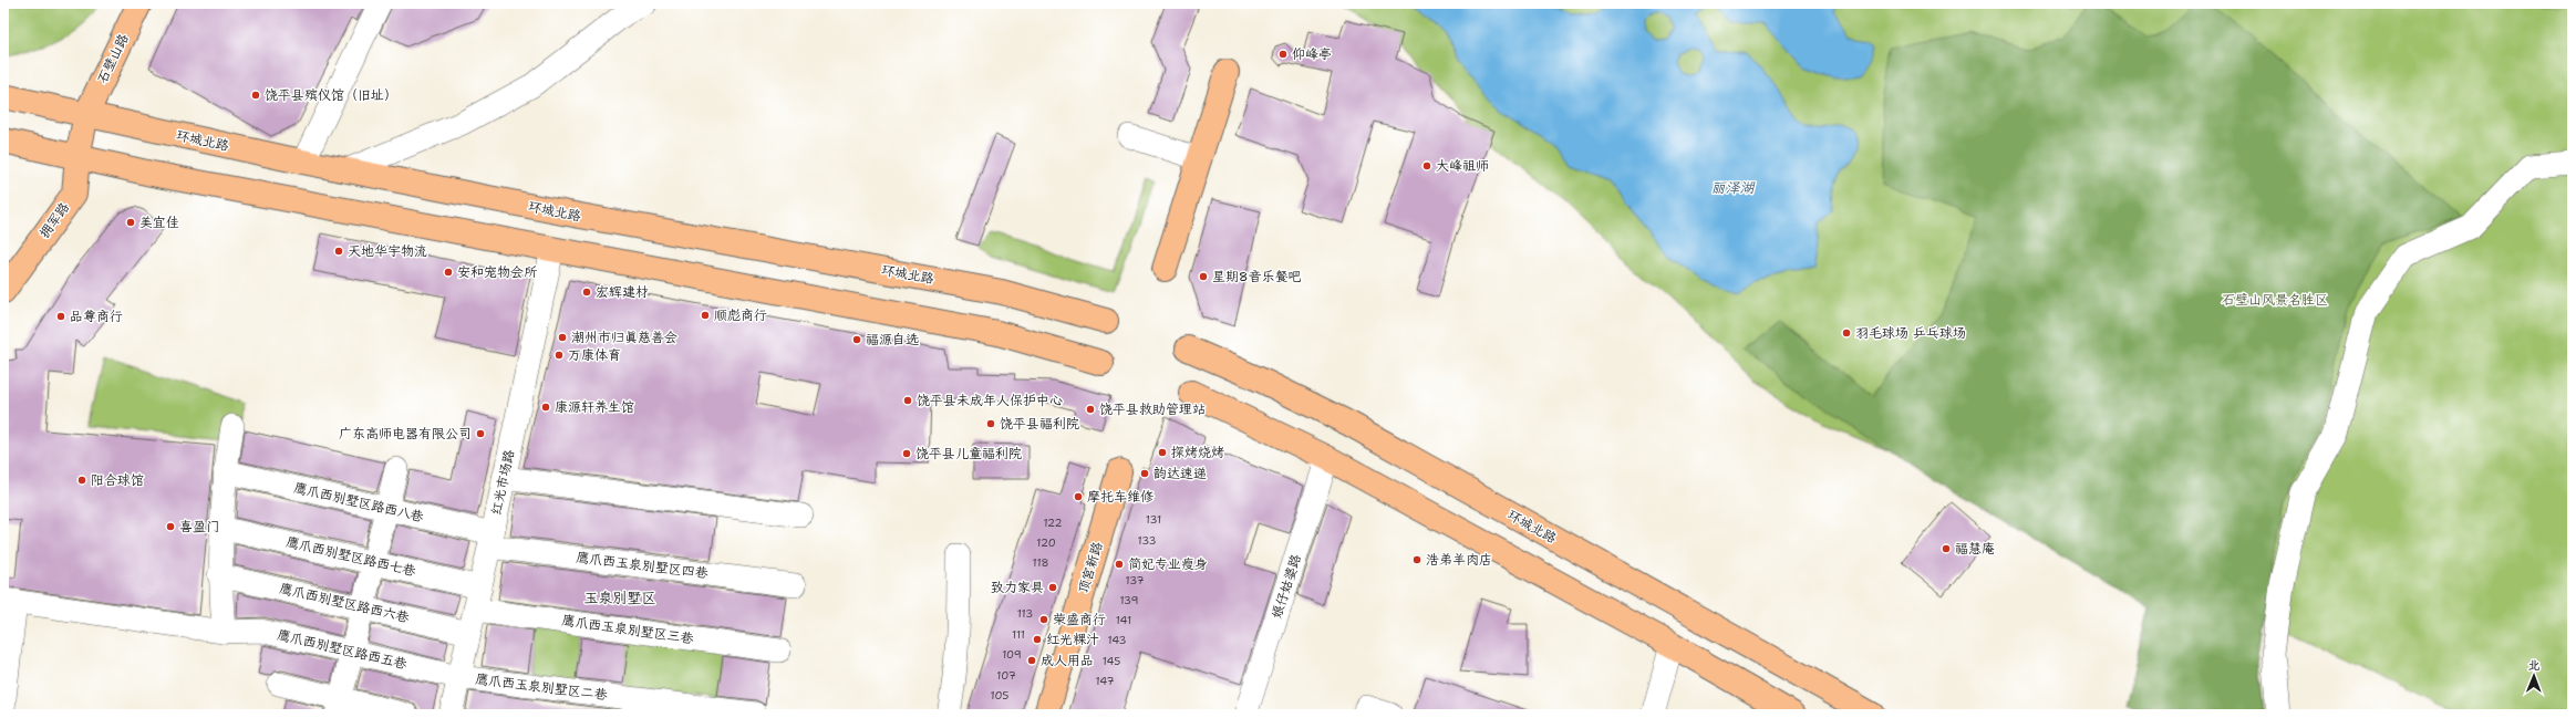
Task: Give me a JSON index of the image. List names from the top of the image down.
{
  "streets": {
    "main road": [
      "石壁山路",
      "环城北路",
      "拥军路",
      "顶宫新路"
    ],
    "street": [
      "红光市场路",
      "鹰爪西别墅区路西八巷",
      "鹰爪西别墅区路西七巷",
      "鹰爪西玉泉别墅区四巷",
      "娘仔姑婆路",
      "鹰爪西别墅区路西六巷",
      "鹰爪西玉泉别墅区三巷",
      "鹰爪西别墅区路西五巷",
      "鹰爪西玉泉别墅区二巷"
    ]
  },
  "crossings": [
    ["石壁山路", "环城北路"],
    ["石壁山路", "拥军路"],
    ["环城北路", "拥军路"],
    ["红光市场路", "鹰爪西别墅区路西八巷"],
    ["红光市场路", "鹰爪西别墅区路西七巷"],
    ["红光市场路", "鹰爪西玉泉别墅区四巷"],
    ["红光市场路", "鹰爪西别墅区路西六巷"],
    ["红光市场路", "鹰爪西玉泉别墅区三巷"],
    ["红光市场路", "鹰爪西别墅区路西五巷"],
    ["红光市场路", "鹰爪西玉泉别墅区二巷"],
    ["鹰爪西别墅区路西八巷", "鹰爪西玉泉别墅区四巷"],
    ["鹰爪西别墅区路西五巷", "鹰爪西玉泉别墅区二巷"]
  ],
  "districts": ["玉泉别墅区"],
  "water": ["丽泽湖"],
  "parks": ["石壁山风景名胜区"],
  "places": [
    "仰峰亭",
    "饶平县殡仪馆（旧址）",
    "大峰祖师",
    "美宜佳",
    "天地华宇物流",
    "安和宠物会所",
    "星期8音乐餐吧",
    "宏辉建材",
    "顺彪商行",
    "品尊商行",
    "羽毛球场 乒乓球场",
    "潮州市归真慈善会",
    "福源自选",
    "万康体育",
    "饶平县未成年人保护中心",
    "康源轩养生馆",
    "饶平县救助管理站",
    "饶平县福利院",
    "广东高师电器有限公司",
    "探烤烧烤",
    "饶平县儿童福利院",
    "韵达速递",
    "阳合球馆",
    "摩托车维修",
    "喜盈门",
    "福慧庵",
    "浩弟羊肉店",
    "简妃专业瘦身",
    "致力家具",
    "荣盛商行",
    "红光粿汁",
    "成人用品"
  ],
  "house_numbers": [
    "131",
    "122",
    "133",
    "120",
    "118",
    "137",
    "139",
    "113",
    "141",
    "111",
    "143",
    "109",
    "145",
    "107",
    "147",
    "105"
  ],
  "north": "top"
}
